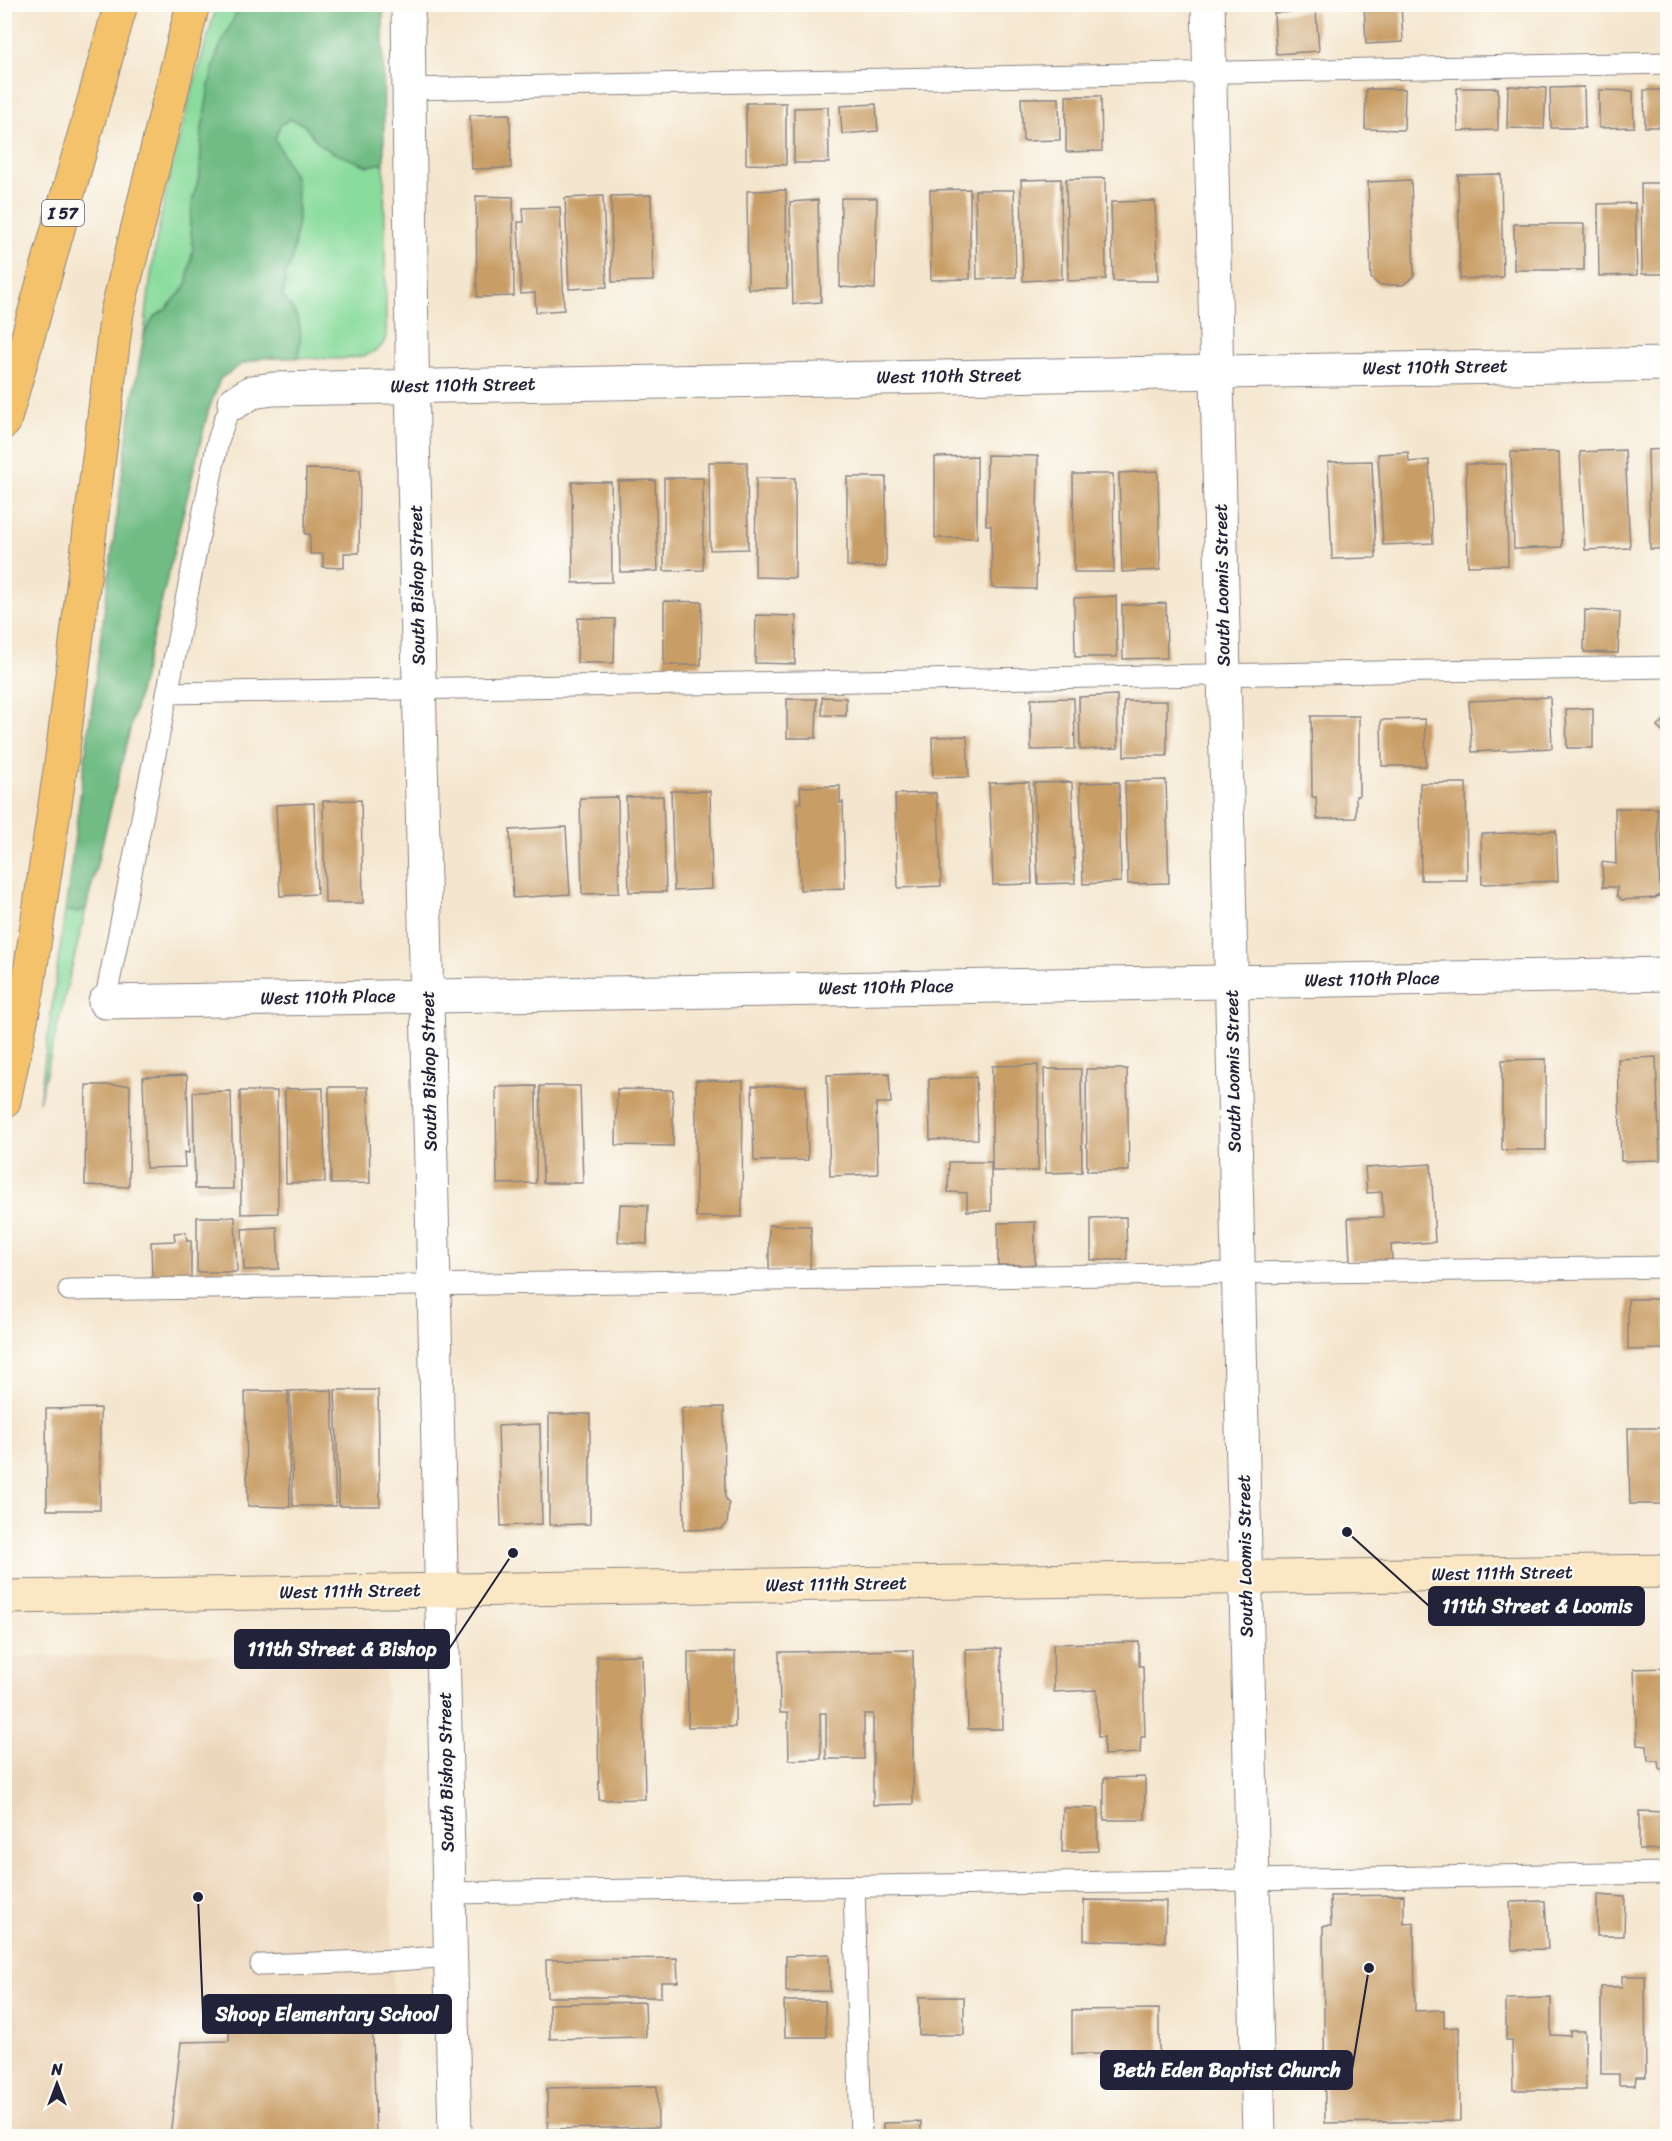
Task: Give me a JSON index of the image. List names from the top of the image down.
{
  "streets": {
    "highway": ["I 57"],
    "main road": ["West 111th Street"],
    "street": [
      "West 110th Street",
      "South Bishop Street",
      "South Loomis Street",
      "West 110th Place"
    ]
  },
  "crossings": [
    ["West 110th Street", "South Bishop Street"],
    ["West 110th Street", "South Loomis Street"],
    ["South Bishop Street", "West 110th Place"],
    ["South Bishop Street", "West 111th Street"],
    ["South Loomis Street", "West 110th Place"],
    ["South Loomis Street", "West 111th Street"]
  ],
  "places": [
    "111th Street & Loomis",
    "111th Street & Bishop",
    "Shoop Elementary School",
    "Beth Eden Baptist Church"
  ],
  "north": "top"
}
